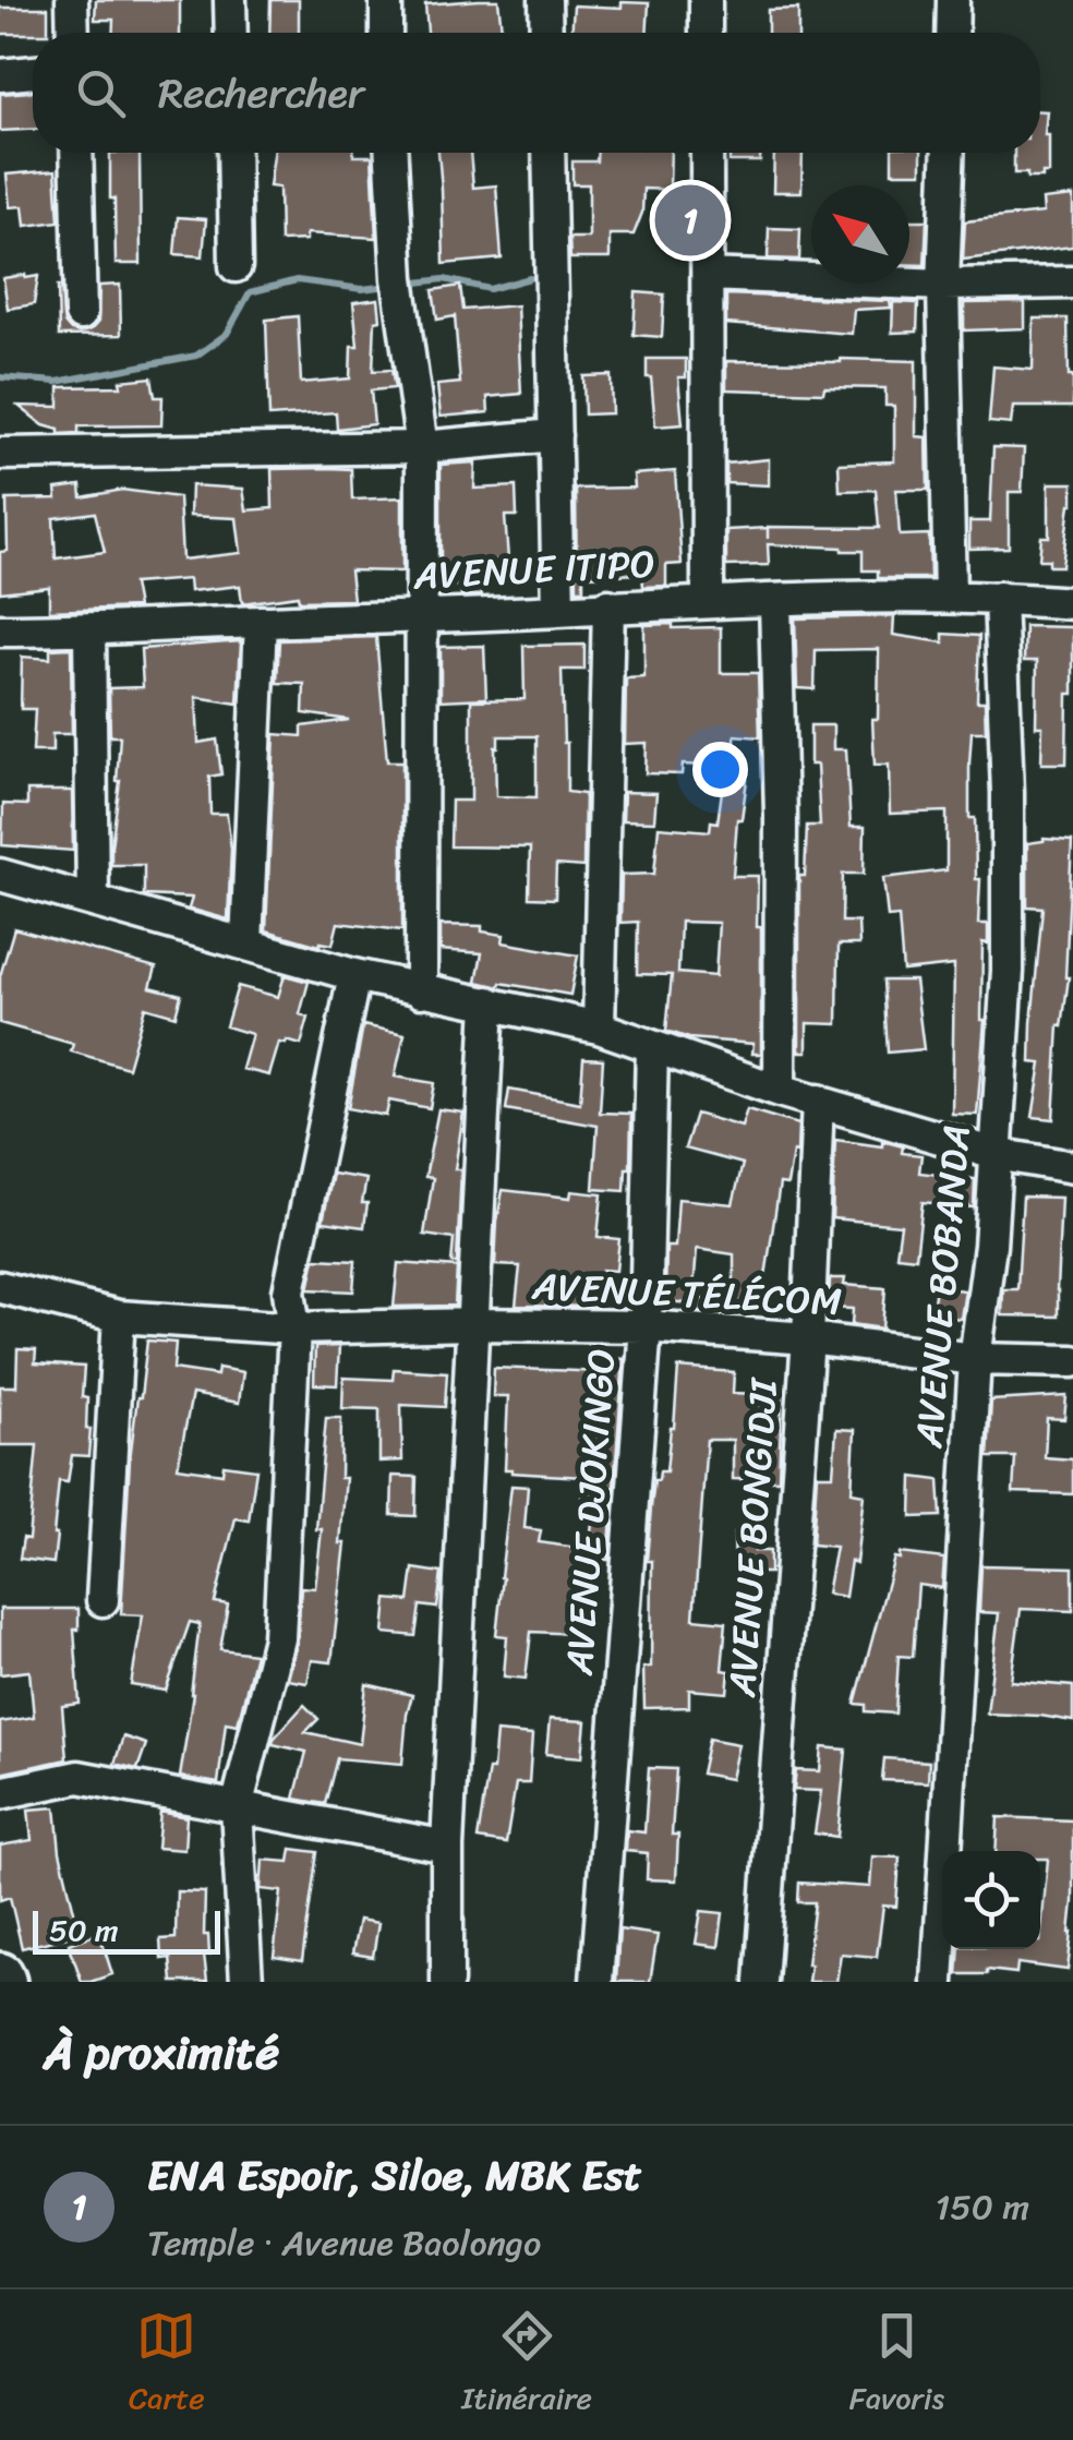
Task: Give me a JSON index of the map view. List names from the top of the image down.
{
  "streets": {
    "street": [
      "AVENUE ITIPO",
      "AVENUE BOBANDA",
      "AVENUE TÉLÉCOM",
      "AVENUE DJOKINGO",
      "AVENUE BONGIDJI"
    ]
  },
  "crossings": [
    ["AVENUE ITIPO", "AVENUE BOBANDA"],
    ["AVENUE BOBANDA", "AVENUE TÉLÉCOM"],
    ["AVENUE TÉLÉCOM", "AVENUE DJOKINGO"],
    ["AVENUE TÉLÉCOM", "AVENUE BONGIDJI"]
  ],
  "scale_bar": "50 m",
  "north": "top left",
  "page": {
    "search": "Rechercher",
    "pins": "1",
    "scale": "50 m",
    "heading": "À proximité",
    "list": [
      {
        "mark": "1",
        "name": "ENA Espoir, Siloe, MBK Est",
        "note": "Temple · Avenue Baolongo",
        "value": "150 m"
      }
    ],
    "nav": ["Carte", "Itinéraire", "Favoris"]
  }
}
